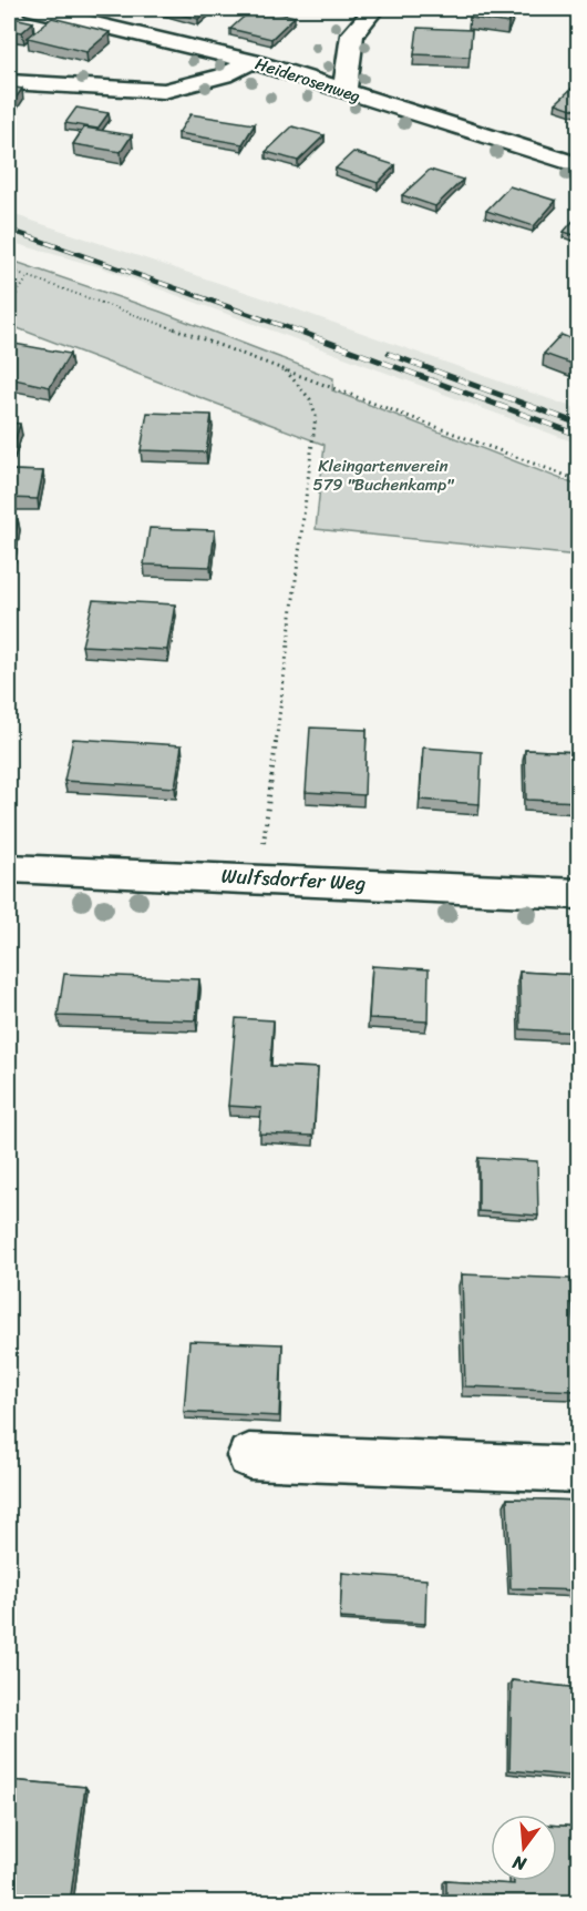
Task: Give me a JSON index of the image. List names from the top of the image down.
{
  "streets": {
    "street": ["Heiderosenweg", "Wulfsdorfer Weg"]
  },
  "parks": ["Kleingartenverein 579 \"Buchenkamp\""],
  "north": "bottom"
}
